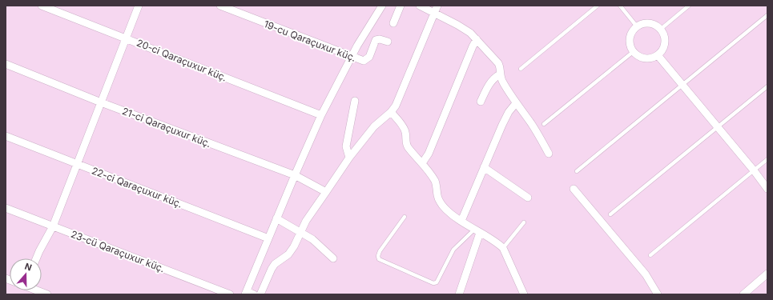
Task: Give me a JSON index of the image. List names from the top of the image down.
{
  "streets": {
    "street": [
      "19-cu Qaraçuxur küç.",
      "20-ci Qaraçuxur küç.",
      "21-ci Qaraçuxur küç.",
      "22-ci Qaraçuxur küç.",
      "23-cü Qaraçuxur küç."
    ]
  },
  "north": "top"
}
